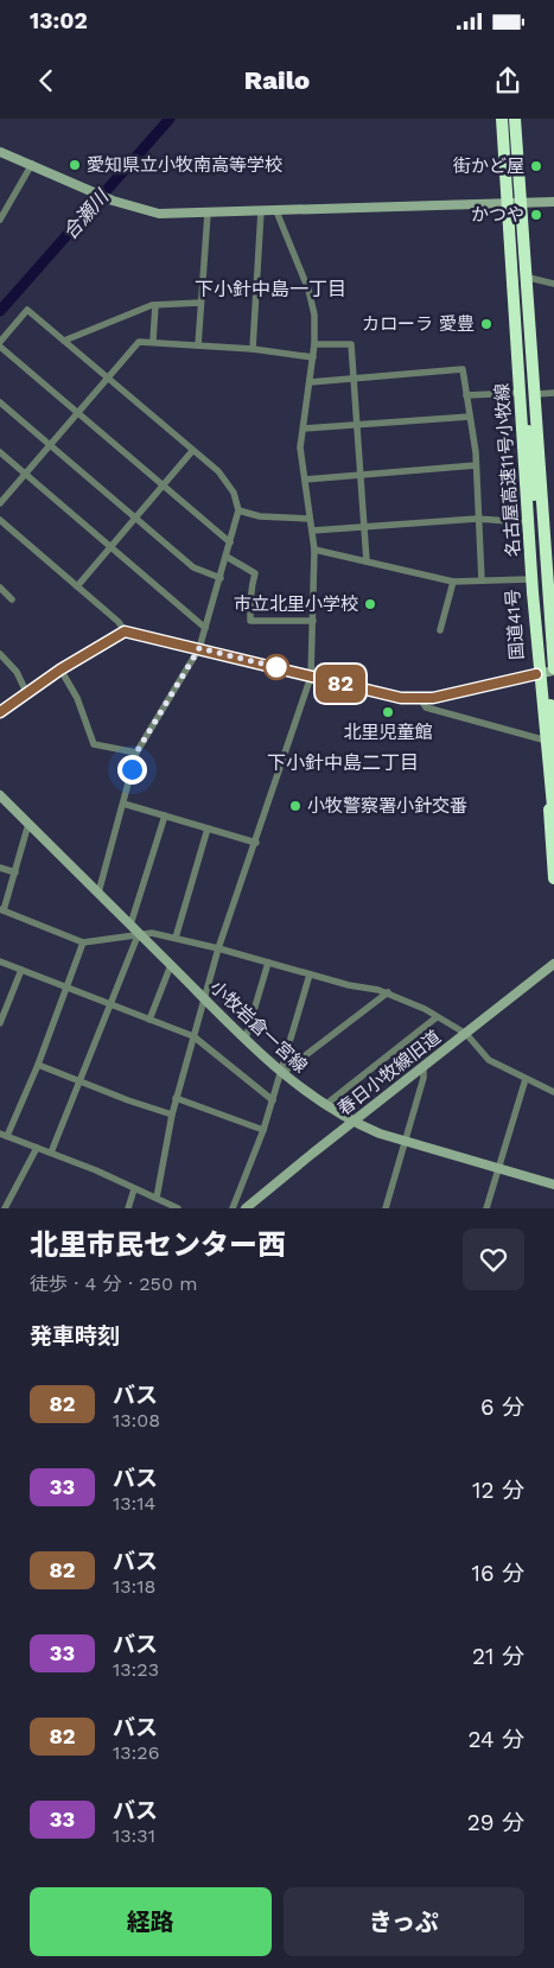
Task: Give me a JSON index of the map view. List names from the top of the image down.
{
  "streets": {
    "highway": ["名古屋高速11号小牧線", "国道41号"],
    "street": ["小牧岩倉一宮線", "春日小牧線旧道"]
  },
  "crossings": [
    ["小牧岩倉一宮線", "春日小牧線旧道"]
  ],
  "districts": ["下小針中島一丁目", "下小針中島二丁目"],
  "water": ["合瀬川"],
  "places": [
    "愛知県立小牧南高等学校",
    "街かど屋",
    "かつや",
    "カローラ 愛豊",
    "市立北里小学校",
    "北里児童館",
    "小牧警察署小針交番"
  ],
  "lines": ["bus line 82"],
  "page": {
    "status": "13:02",
    "header": "Railo",
    "on_map": "82",
    "heading": [
      ["北里市民センター西", "徒歩 · 4 分 · 250 m"],
      "発車時刻"
    ],
    "list": [
      {
        "mark": "82",
        "name": "バス",
        "note": "13:08",
        "value": "6 分"
      },
      {
        "mark": "33",
        "name": "バス",
        "note": "13:14",
        "value": "12 分"
      },
      {
        "mark": "82",
        "name": "バス",
        "note": "13:18",
        "value": "16 分"
      },
      {
        "mark": "33",
        "name": "バス",
        "note": "13:23",
        "value": "21 分"
      },
      {
        "mark": "82",
        "name": "バス",
        "note": "13:26",
        "value": "24 分"
      },
      {
        "mark": "33",
        "name": "バス",
        "note": "13:31",
        "value": "29 分"
      }
    ],
    "buttons": ["経路", "きっぷ"]
  }
}
